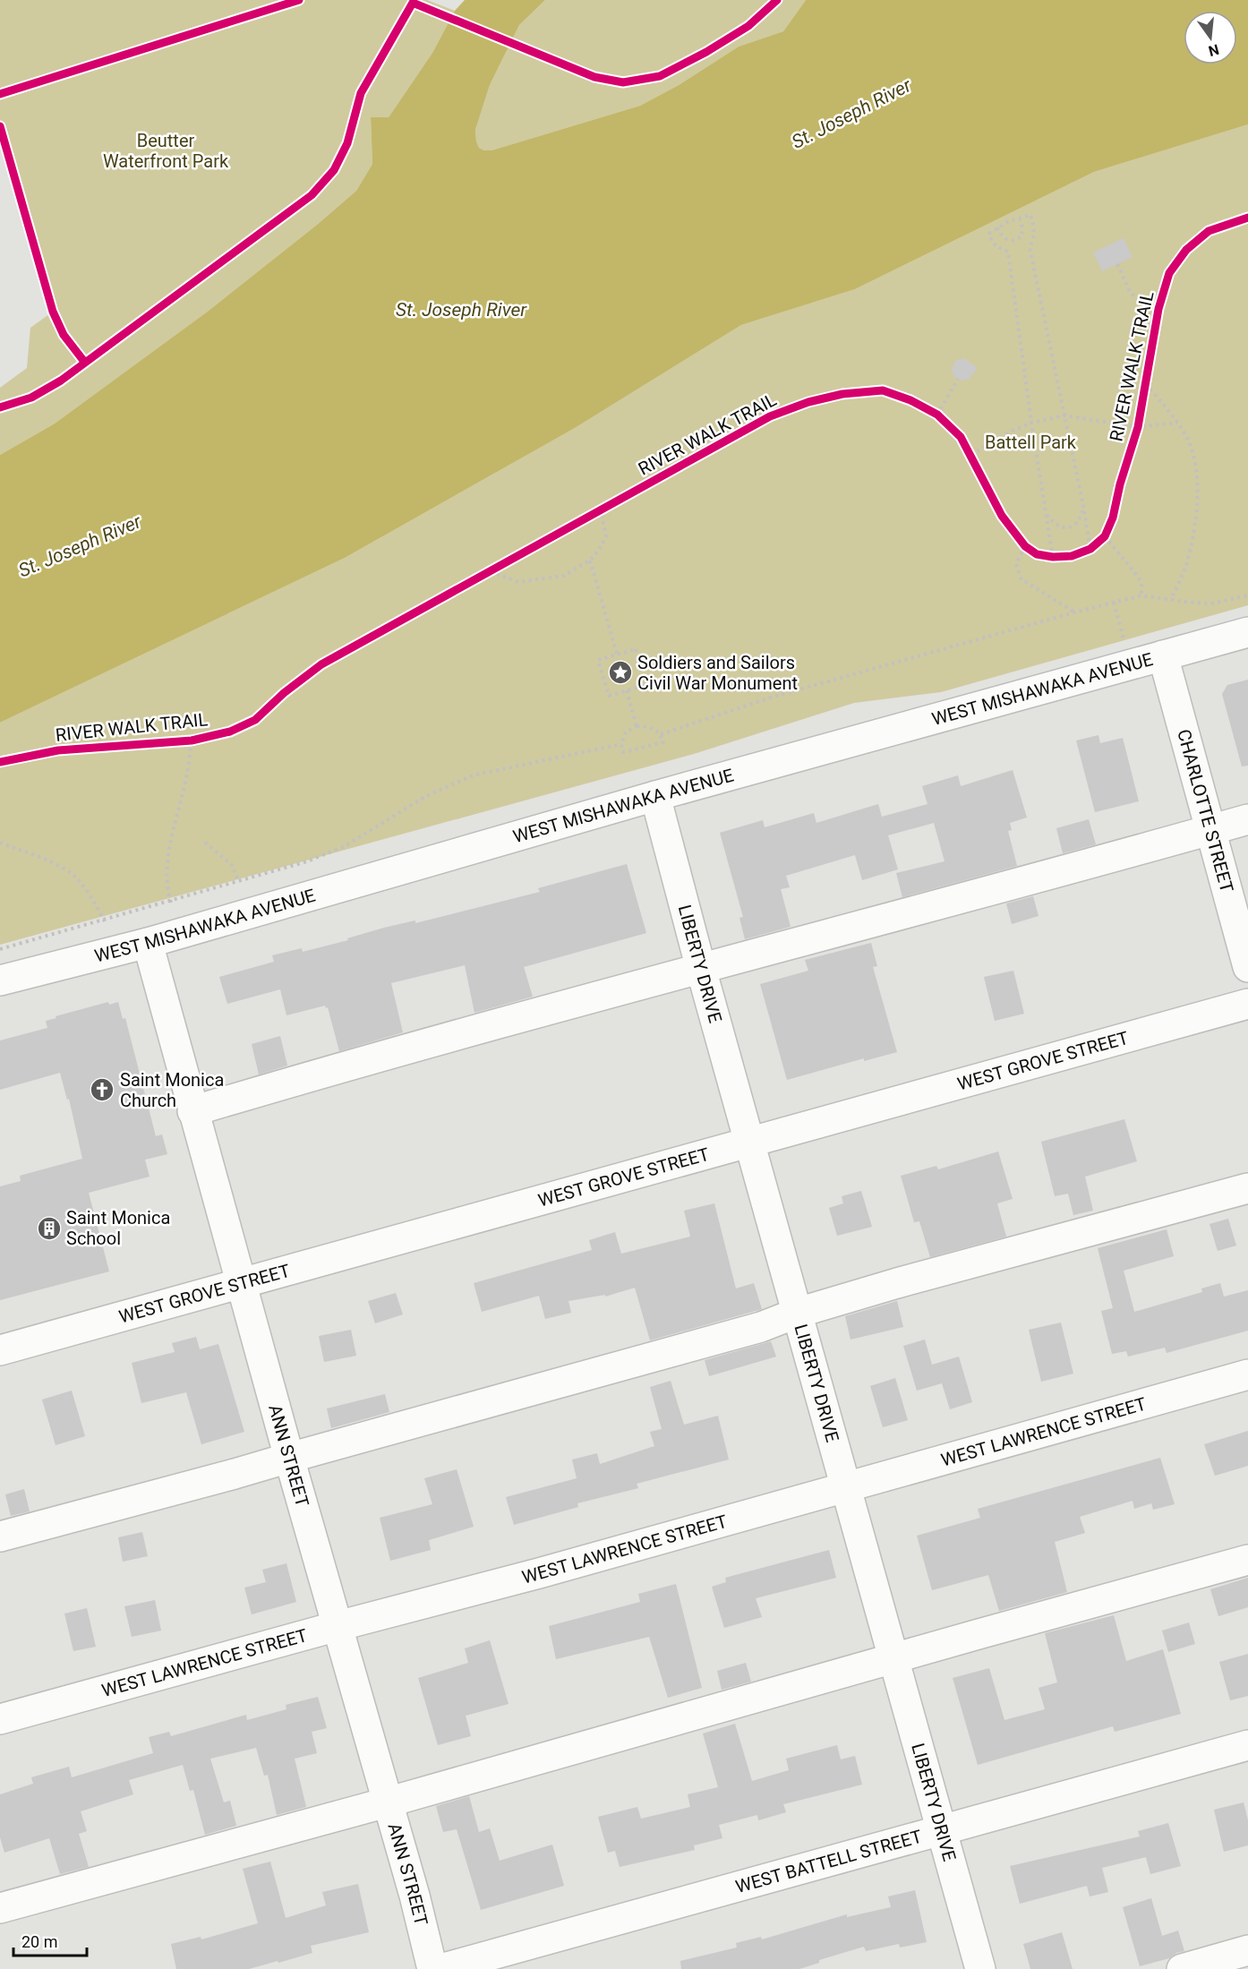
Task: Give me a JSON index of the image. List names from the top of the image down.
{
  "streets": {
    "street": [
      "WEST MISHAWAKA AVENUE",
      "CHARLOTTE STREET",
      "LIBERTY DRIVE",
      "WEST GROVE STREET",
      "WEST LAWRENCE STREET",
      "ANN STREET",
      "WEST BATTELL STREET"
    ],
    "cycle path": ["RIVER WALK TRAIL"]
  },
  "crossings": [
    ["WEST MISHAWAKA AVENUE", "CHARLOTTE STREET"],
    ["WEST MISHAWAKA AVENUE", "LIBERTY DRIVE"],
    ["WEST MISHAWAKA AVENUE", "ANN STREET"],
    ["LIBERTY DRIVE", "WEST GROVE STREET"],
    ["LIBERTY DRIVE", "WEST LAWRENCE STREET"],
    ["LIBERTY DRIVE", "WEST BATTELL STREET"],
    ["WEST GROVE STREET", "ANN STREET"],
    ["WEST LAWRENCE STREET", "ANN STREET"]
  ],
  "water": ["St. Joseph River"],
  "parks": ["Beutter Waterfront Park", "Battell Park"],
  "places": {
    "place": ["Soldiers and Sailors Civil War Monument"],
    "church": ["Saint Monica Church"],
    "building": ["Saint Monica School"]
  },
  "scale_bar": "20 m",
  "north": "bottom"
}
